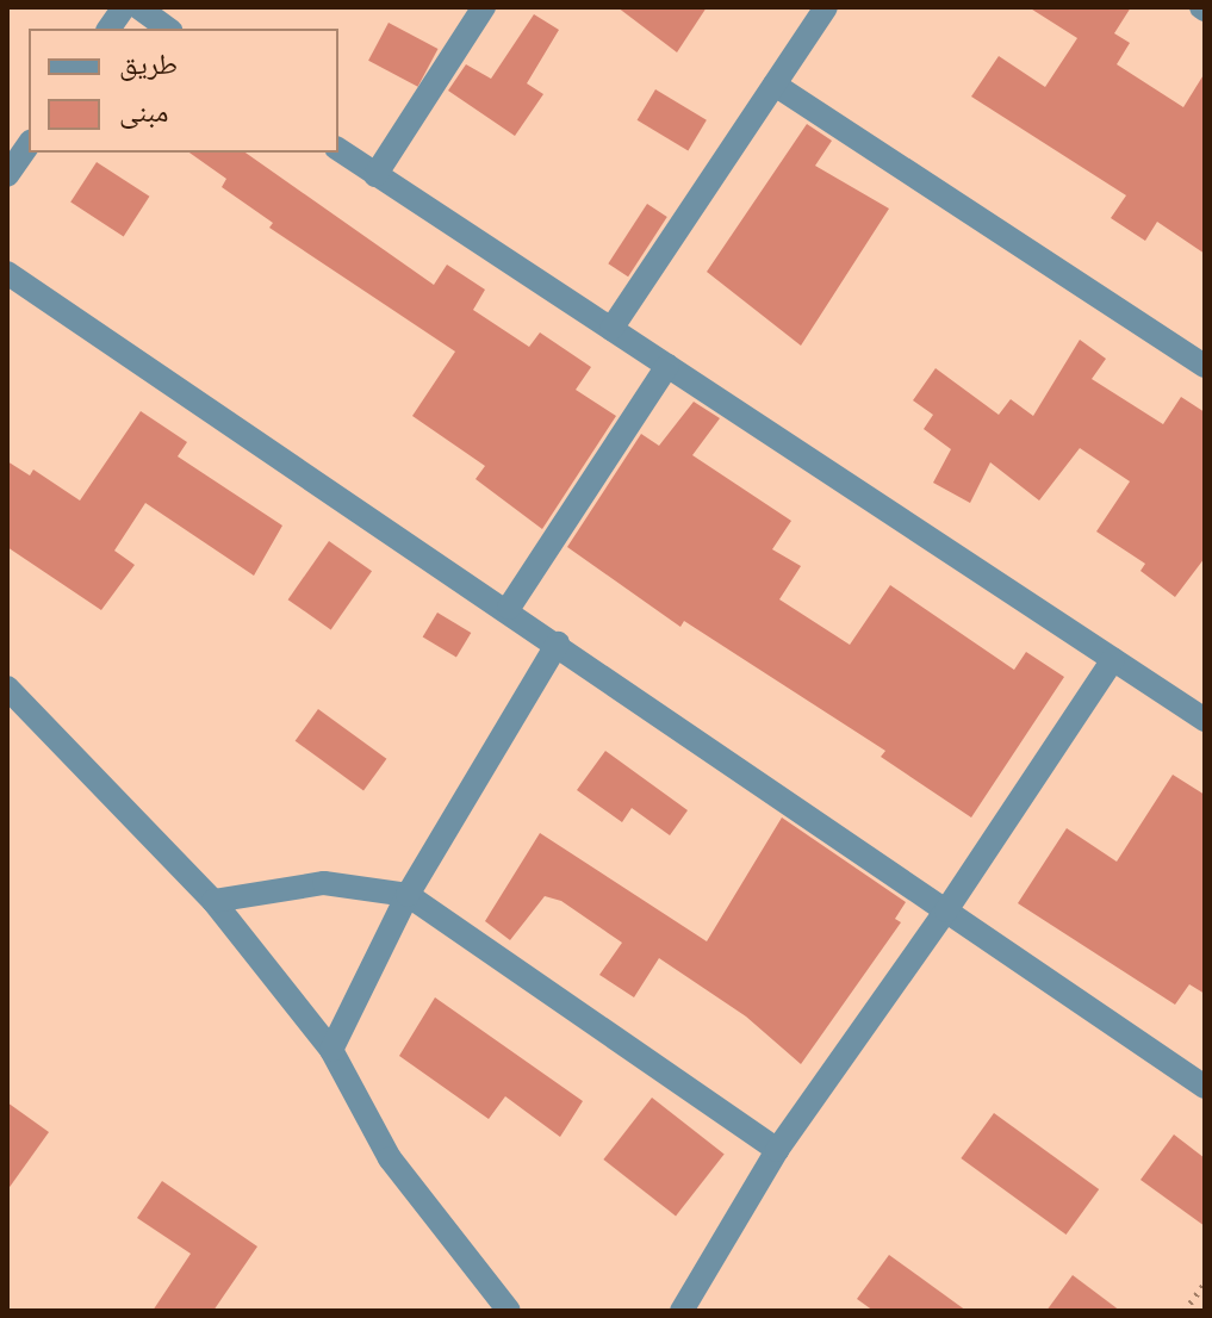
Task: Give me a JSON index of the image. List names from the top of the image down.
{
  "legend": ["طريق", "مبنى"]
}
